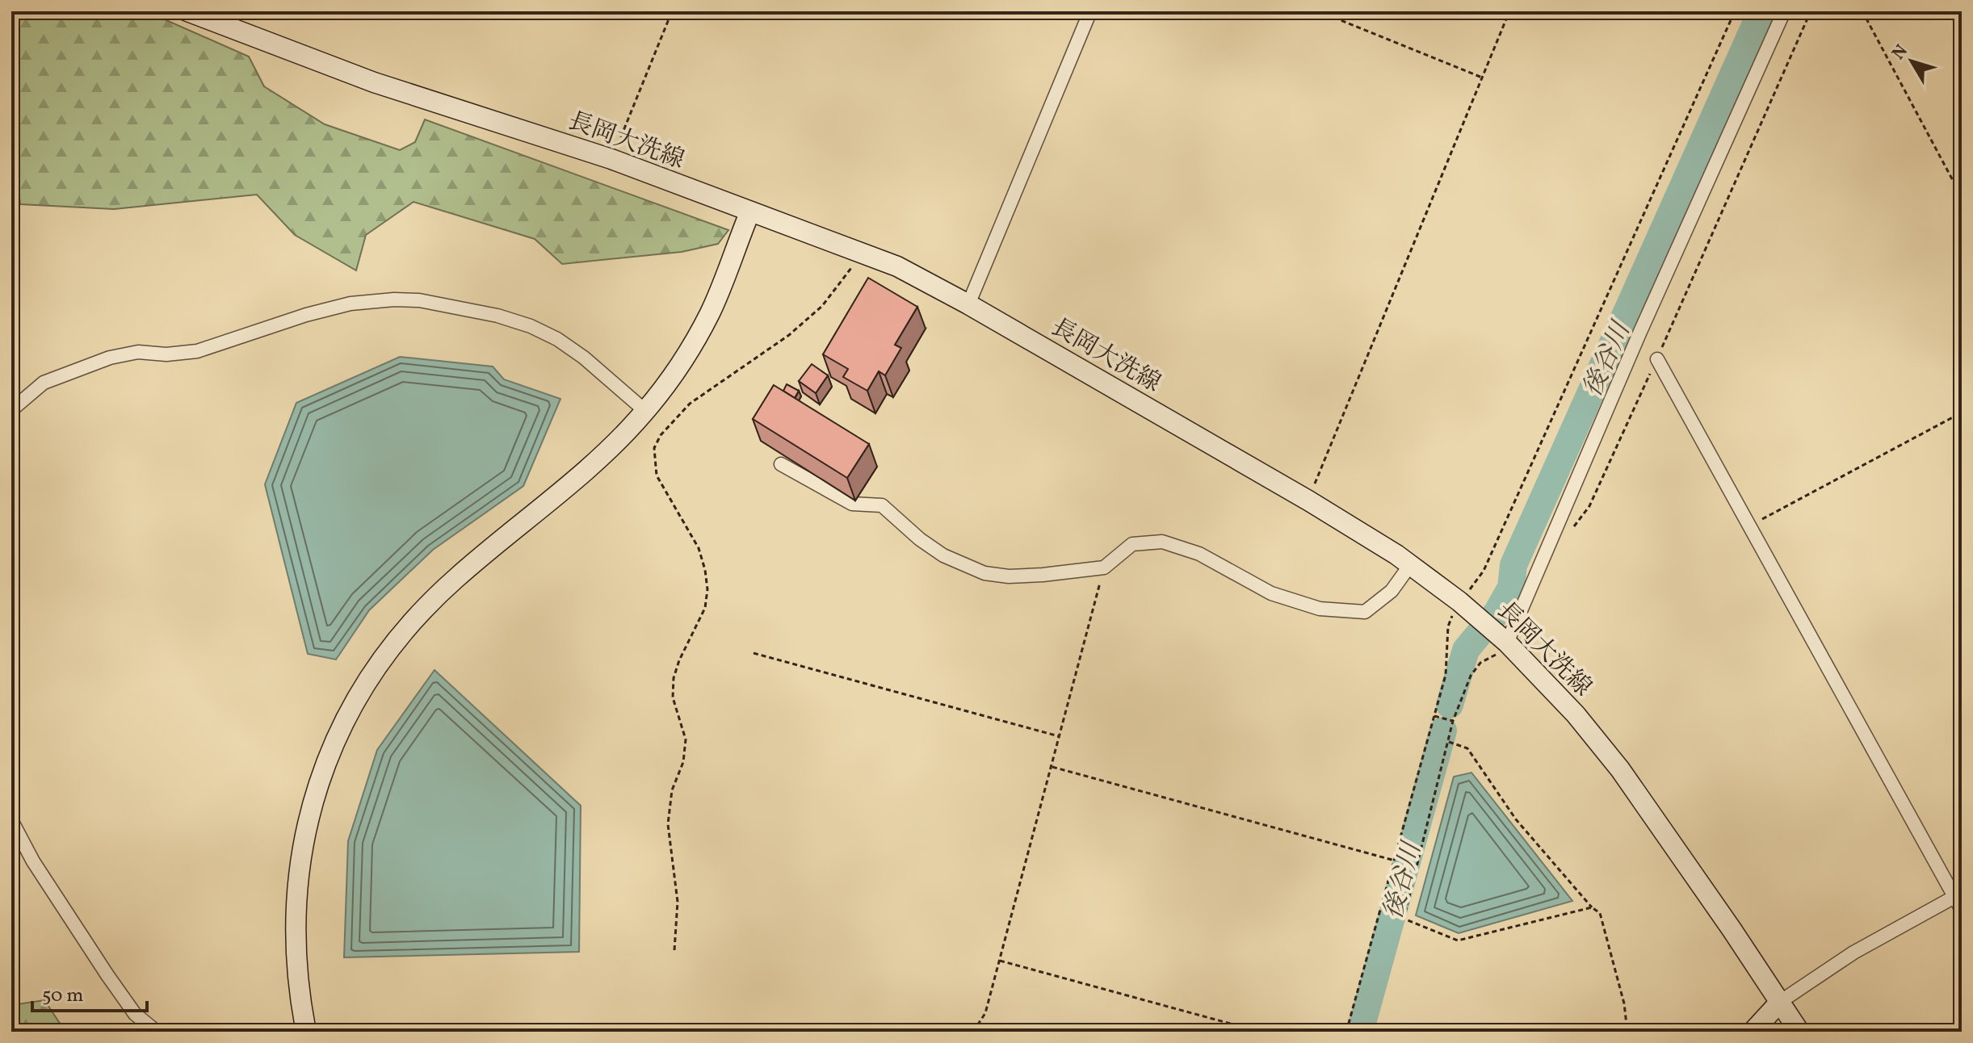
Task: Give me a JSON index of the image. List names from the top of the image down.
{
  "streets": {
    "main road": ["長岡大洗線"]
  },
  "water": ["後谷川"],
  "scale_bar": "50 m",
  "north": "top left"
}
